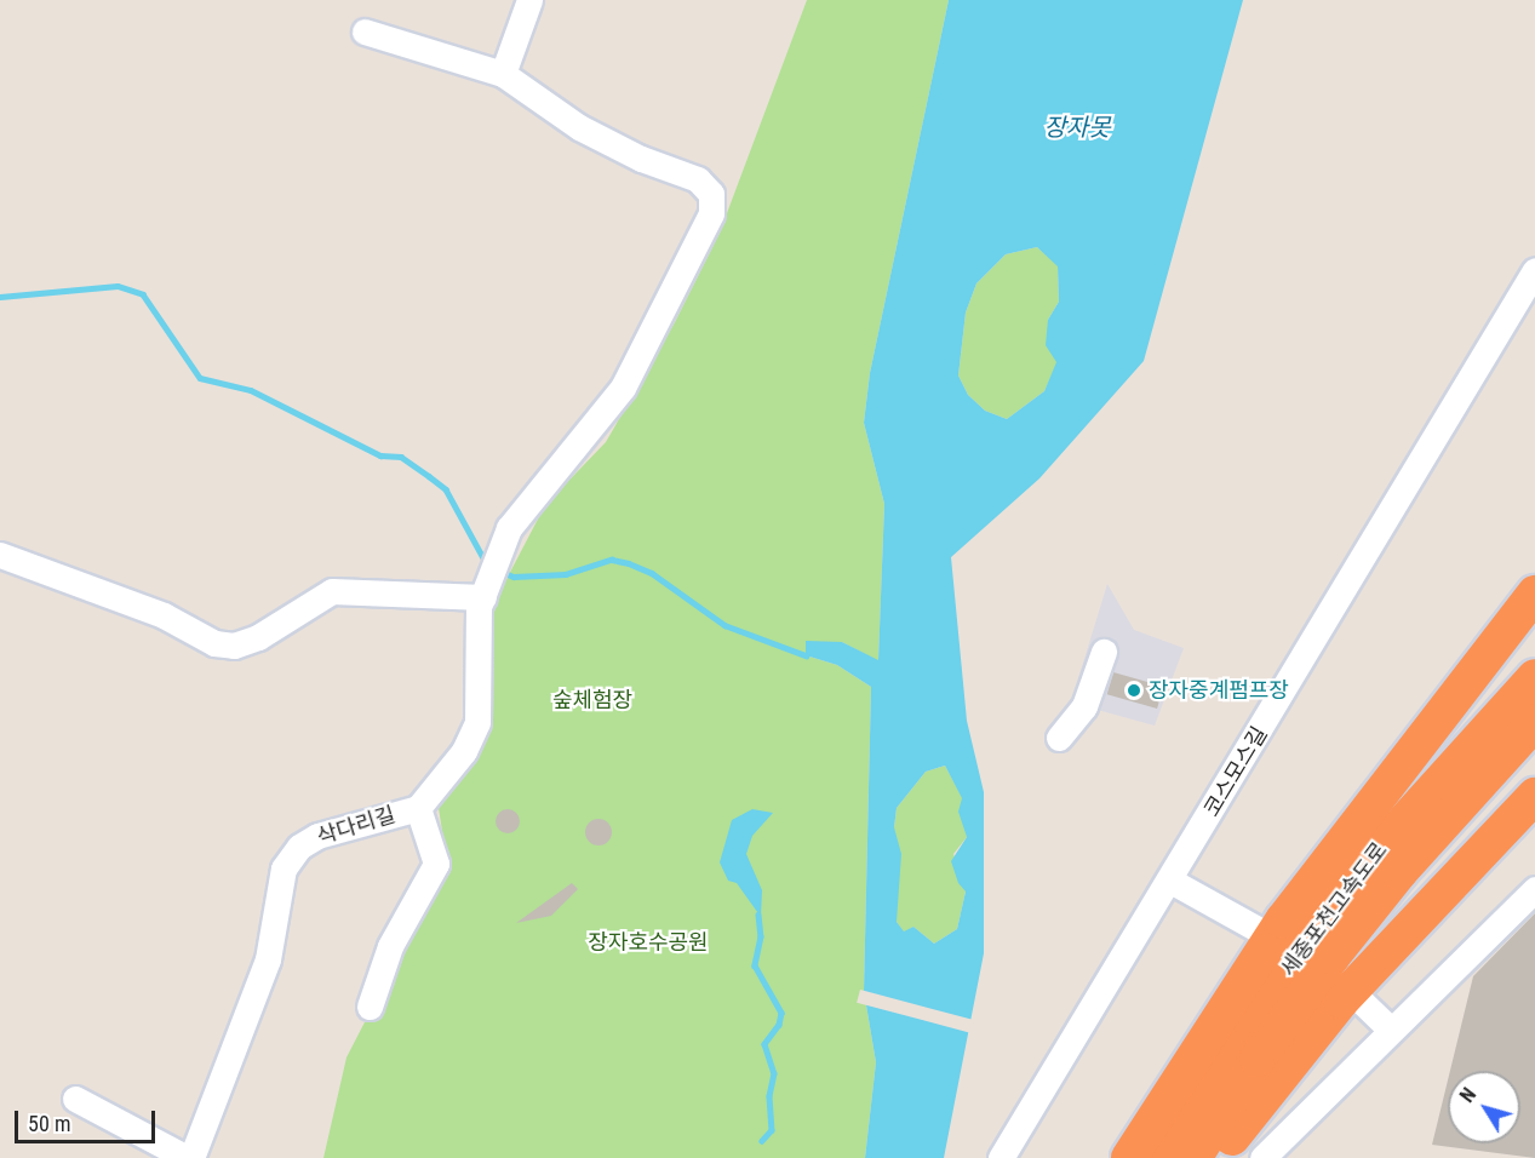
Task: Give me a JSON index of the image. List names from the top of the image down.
{
  "streets": {
    "highway": ["세종포천고속도로"],
    "street": ["코스모스길", "삭다리길"]
  },
  "water": ["장자못"],
  "parks": ["숲체험장", "장자호수공원"],
  "places": ["장자중계펌프장"],
  "scale_bar": "50 m",
  "north": "top left"
}
